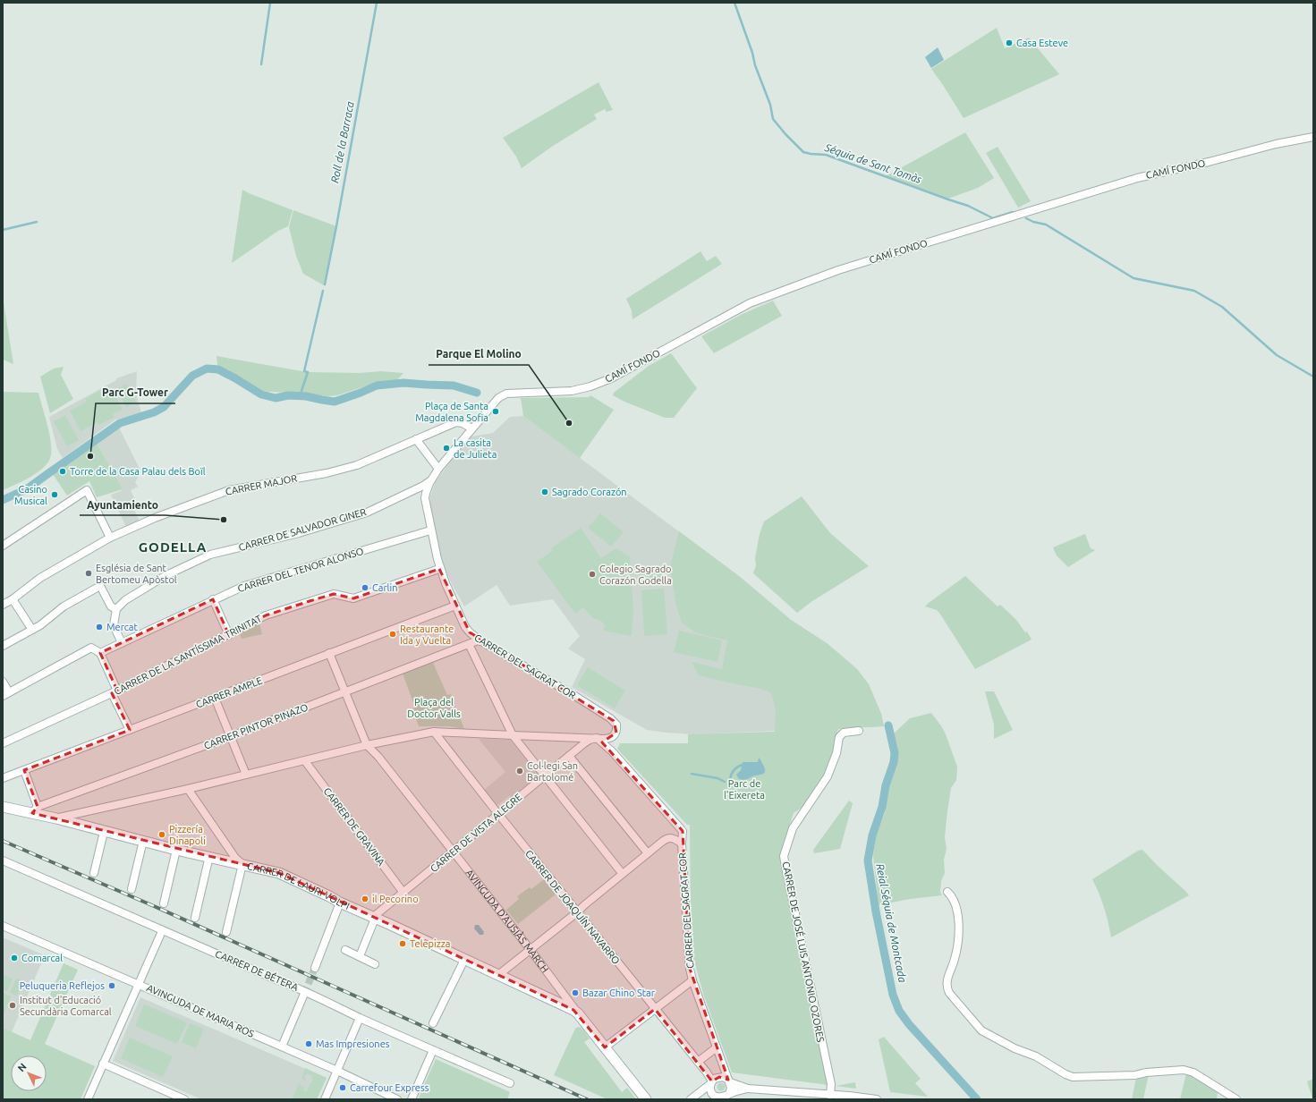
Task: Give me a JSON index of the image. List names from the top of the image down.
{
  "streets": {
    "street": [
      "CAMÍ FONDO",
      "CARRER MAJOR",
      "CARRER DE SALVADOR GINER",
      "CARRER DEL TENOR ALONSO",
      "CARRER DE LA SANTÍSSIMA TRINITAT",
      "CARRER DEL SAGRAT COR",
      "CARRER AMPLE",
      "CARRER PINTOR PINAZO",
      "CARRER DE GRAVINA",
      "CARRER DE VISTA ALEGRE",
      "CARRER DE LAURI VOLPI",
      "CARRER DE JOAQUÍN NAVARRO",
      "AVINGUDA D'AUSIÀS MARCH",
      "CARRER DE JOSÉ LUIS ANTONIO OZORES",
      "CARRER DE BÉTERA",
      "AVINGUDA DE MARIA ROS"
    ]
  },
  "crossings": [
    ["CAMÍ FONDO", "CARRER MAJOR"],
    ["CAMÍ FONDO", "CARRER DE SALVADOR GINER"],
    ["CARRER MAJOR", "CARRER DE SALVADOR GINER"],
    ["CARRER DE SALVADOR GINER", "CARRER DEL SAGRAT COR"],
    ["CARRER DEL TENOR ALONSO", "CARRER DEL SAGRAT COR"],
    ["CARRER DE LA SANTÍSSIMA TRINITAT", "CARRER DEL SAGRAT COR"],
    ["CARRER DEL SAGRAT COR", "CARRER AMPLE"],
    ["CARRER DEL SAGRAT COR", "CARRER PINTOR PINAZO"],
    ["CARRER DEL SAGRAT COR", "CARRER DE VISTA ALEGRE"],
    ["CARRER DEL SAGRAT COR", "CARRER DE JOAQUÍN NAVARRO"],
    ["CARRER PINTOR PINAZO", "CARRER DE LAURI VOLPI"],
    ["CARRER DE GRAVINA", "CARRER DE VISTA ALEGRE"],
    ["CARRER DE VISTA ALEGRE", "CARRER DE LAURI VOLPI"],
    ["CARRER DE VISTA ALEGRE", "CARRER DE JOAQUÍN NAVARRO"],
    ["CARRER DE VISTA ALEGRE", "AVINGUDA D'AUSIÀS MARCH"],
    ["CARRER DE LAURI VOLPI", "AVINGUDA D'AUSIÀS MARCH"]
  ],
  "districts": ["GODELLA"],
  "water": ["Roll de la Barraca", "Séquia de Sant Tomàs", "Reial Séquia de Montcada"],
  "parks": ["Plaça del Doctor Valls", "Parc de l'Eixereta"],
  "places": [
    "Casa Esteve",
    "Plaça de Santa Magdalena Sofia",
    "Parque El Molino",
    "La casita de Julieta",
    "Parc G-Tower",
    "Torre de la Casa Palau dels Boïl",
    "Sagrado Corazón",
    "Casino Musical",
    "Ayuntamiento",
    "Església de Sant Bertomeu Apòstol",
    "Colegio Sagrado Corazón Godella",
    "Carlin",
    "Mercat",
    "Restaurante Ida y Vuelta",
    "Col·legi San Bartolomé",
    "Pizzería Dinapoli",
    "il Pecorino",
    "Telepizza",
    "Comarcal",
    "Peluqueria Reflejos",
    "Bazar Chino Star",
    "Institut d'Educació Secundària Comarcal",
    "Mas Impresiones",
    "Carrefour Express"
  ],
  "north": "top left"
}
